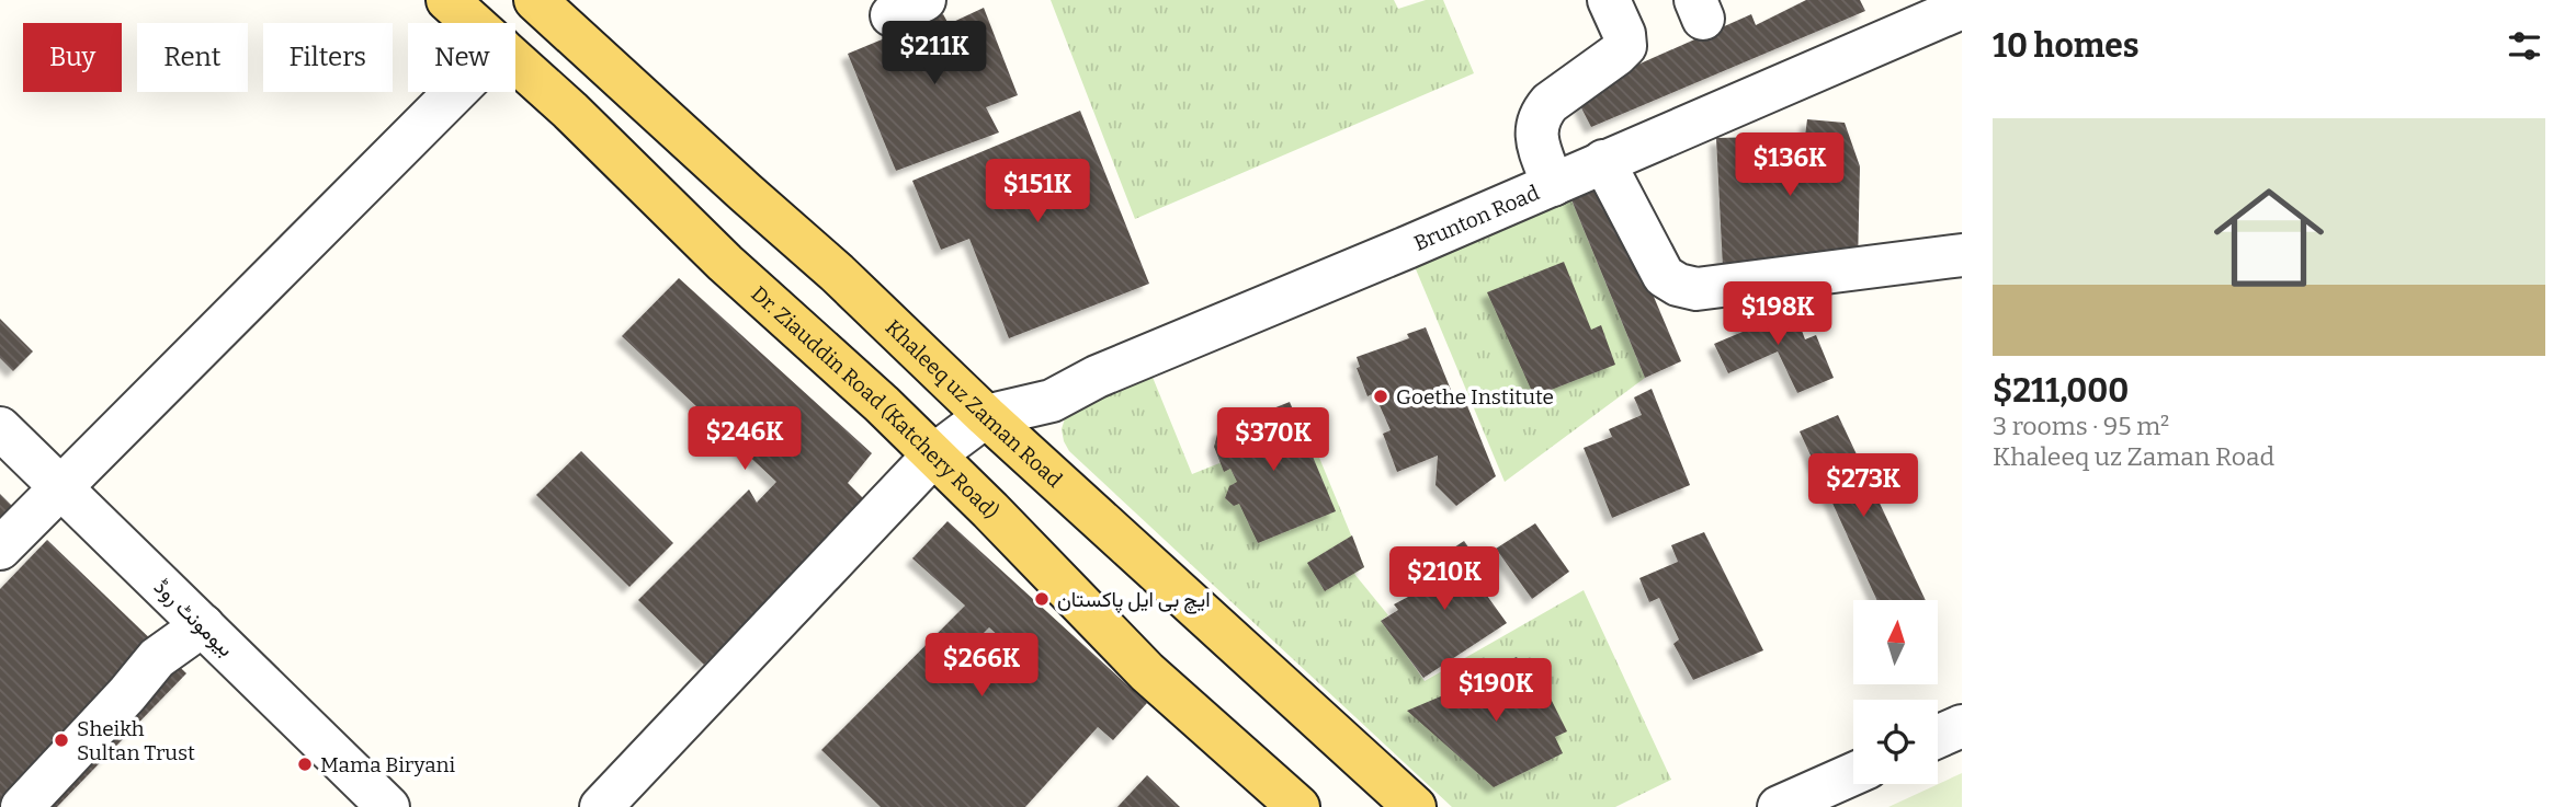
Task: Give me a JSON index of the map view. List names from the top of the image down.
{
  "streets": {
    "main road": ["Dr. Ziauddin Road (Katchery Road)", "Khaleeq uz Zaman Road"],
    "street": ["Brunton Road", "بیومونٹ روڈ"]
  },
  "crossings": [
    ["Brunton Road", "Khaleeq uz Zaman Road"]
  ],
  "places": [
    "Goethe Institute",
    "ایچ بی ایل پاکستان",
    "Sheikh Sultan Trust",
    "Mama Biryani"
  ],
  "north": "top",
  "page": {
    "heading": "10 homes",
    "price": [
      "$211K",
      "$136K",
      "$151K",
      "$198K",
      "$246K",
      "$370K",
      "$273K",
      "$210K",
      "$266K",
      "$190K"
    ],
    "chip": [
      "Buy",
      "Rent",
      "Filters",
      "New"
    ],
    "list": [
      {
        "name": "$211,000",
        "note": "3 rooms · 95 m² · Khaleeq uz Zaman Road"
      }
    ]
  }
}
